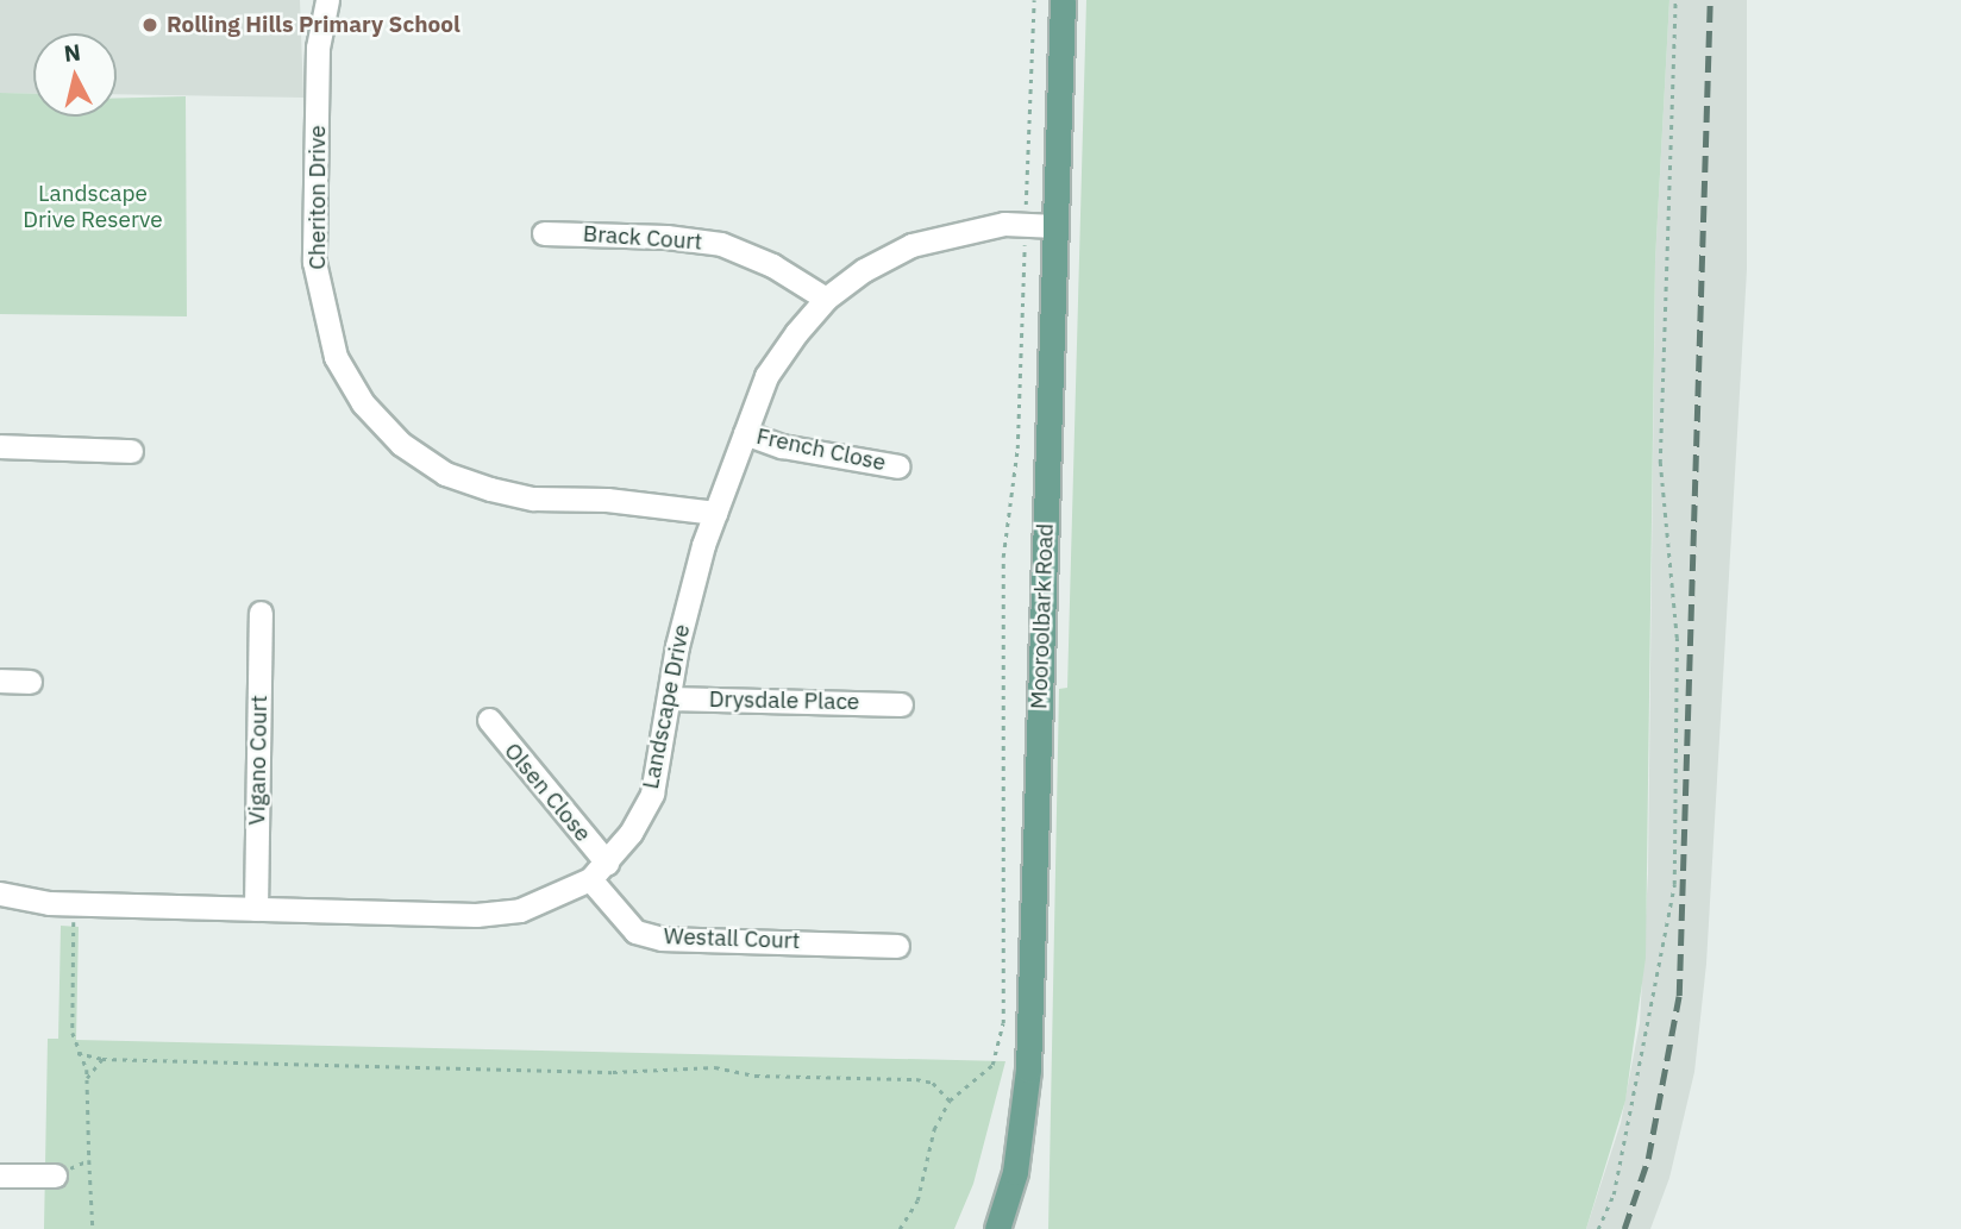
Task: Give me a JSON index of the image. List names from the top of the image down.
{
  "streets": {
    "main road": ["Mooroolbark Road"],
    "street": [
      "Cheriton Drive",
      "Brack Court",
      "French Close",
      "Drysdale Place",
      "Landscape Drive",
      "Vigano Court",
      "Olsen Close",
      "Westall Court"
    ]
  },
  "crossings": [
    ["Cheriton Drive", "Landscape Drive"],
    ["Brack Court", "Landscape Drive"],
    ["French Close", "Landscape Drive"],
    ["Mooroolbark Road", "Landscape Drive"],
    ["Drysdale Place", "Landscape Drive"],
    ["Landscape Drive", "Olsen Close"],
    ["Landscape Drive", "Westall Court"],
    ["Olsen Close", "Westall Court"]
  ],
  "parks": ["Landscape Drive Reserve"],
  "places": ["Rolling Hills Primary School"],
  "north": "top"
}
